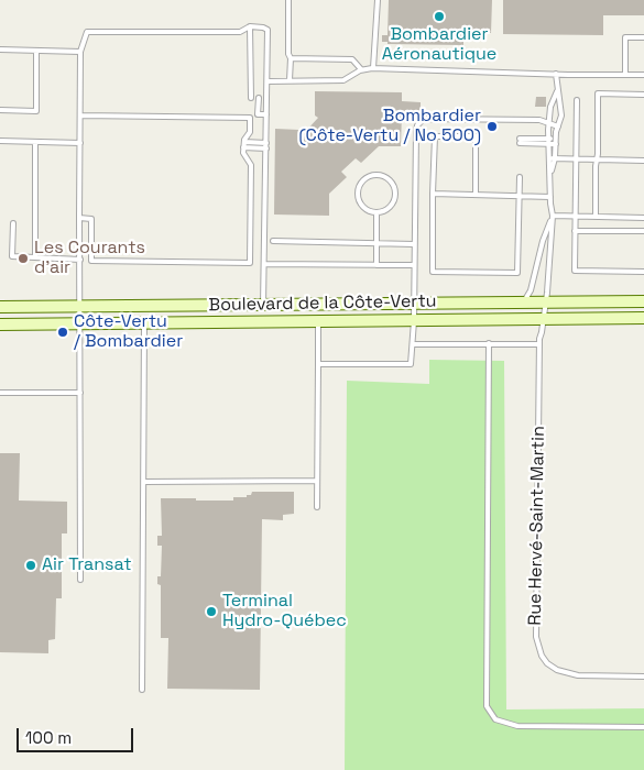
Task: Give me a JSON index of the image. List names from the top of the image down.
{
  "streets": {
    "street": ["Boulevard de la Côte-Vertu"],
    "lane": ["Rue Hervé-Saint-Martin"]
  },
  "crossings": [
    ["Boulevard de la Côte-Vertu", "Rue Hervé-Saint-Martin"]
  ],
  "places": [
    "Bombardier Aéronautique",
    "Bombardier (Côte-Vertu / No 500)",
    "Les Courants d'air",
    "Côte-Vertu / Bombardier",
    "Air Transat",
    "Terminal Hydro-Québec"
  ],
  "scale_bar": "100 m"
}
